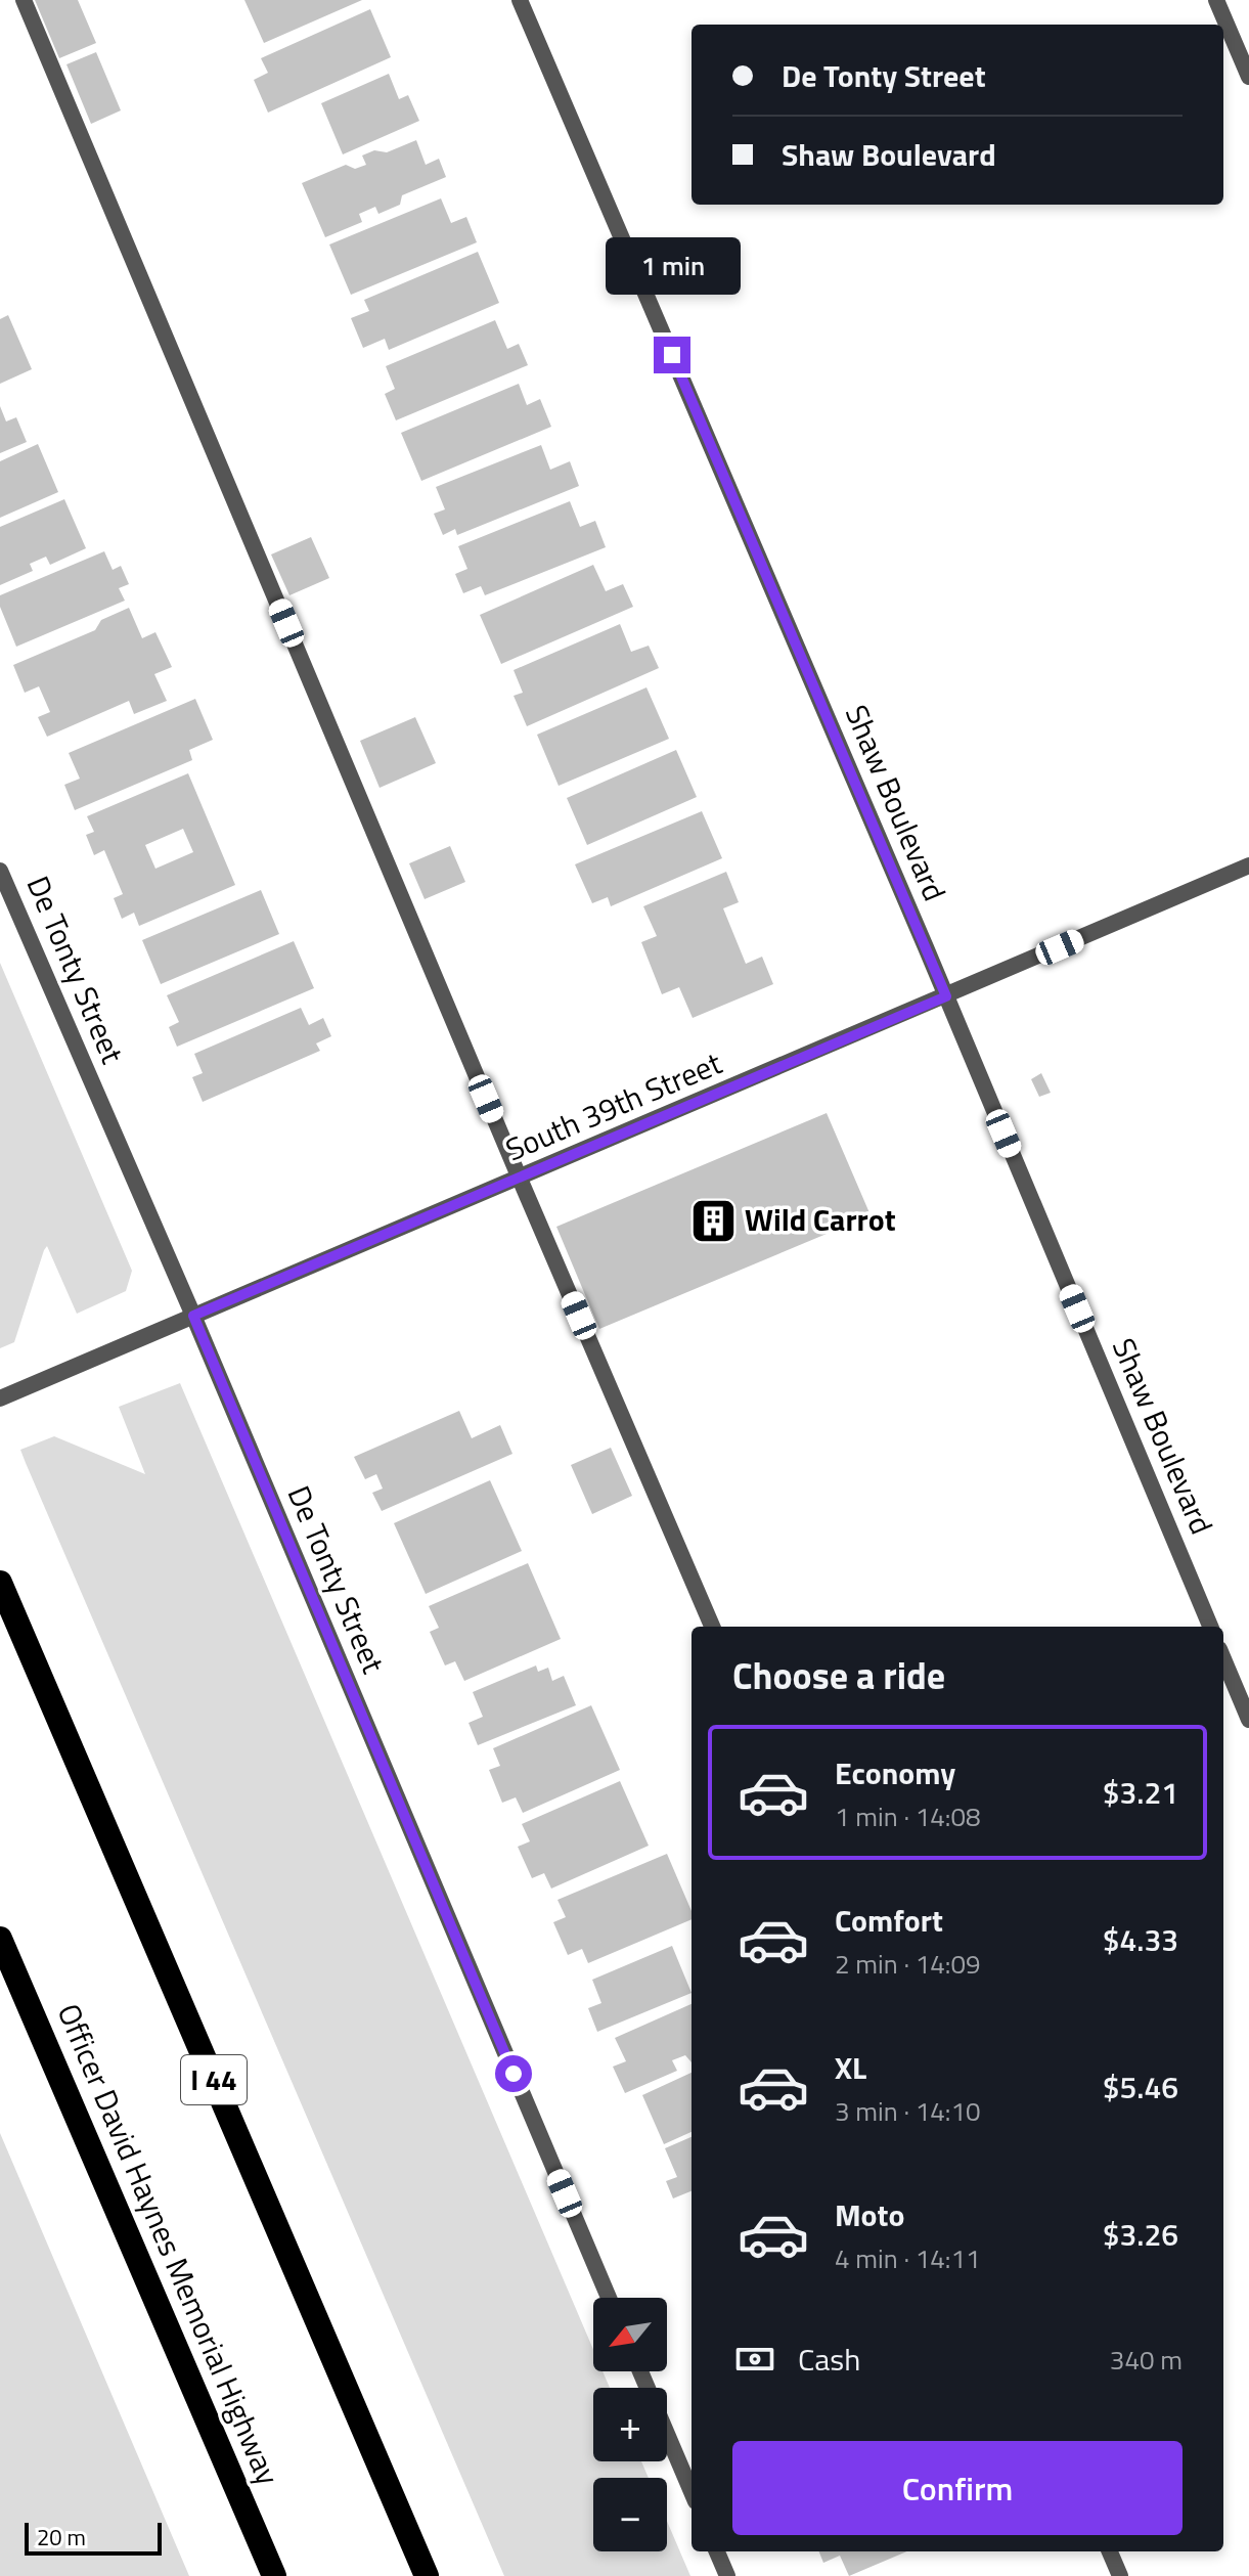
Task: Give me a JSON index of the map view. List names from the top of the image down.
{
  "streets": {
    "highway": ["I 44", "Officer David Haynes Memorial Highway"],
    "street": ["Shaw Boulevard", "De Tonty Street", "South 39th Street"]
  },
  "crossings": [
    ["Shaw Boulevard", "South 39th Street"],
    ["De Tonty Street", "South 39th Street"]
  ],
  "places": {
    "building": ["Wild Carrot"]
  },
  "scale_bar": "20 m",
  "north": "bottom left",
  "page": {
    "banner": ["De Tonty Street", "Shaw Boulevard"],
    "bubble": "1 min",
    "heading": "Choose a ride",
    "list": [
      {
        "name": "Economy",
        "note": "1 min · 14:08",
        "value": "$3.21"
      },
      {
        "name": "Comfort",
        "note": "2 min · 14:09",
        "value": "$4.33"
      },
      {
        "name": "XL",
        "note": "3 min · 14:10",
        "value": "$5.46"
      },
      {
        "name": "Moto",
        "note": "4 min · 14:11",
        "value": "$3.26"
      }
    ],
    "map_buttons": ["+", "−"],
    "pay": ["Cash", "340 m"],
    "buttons": "Confirm",
    "scale": "20 m"
  }
}
